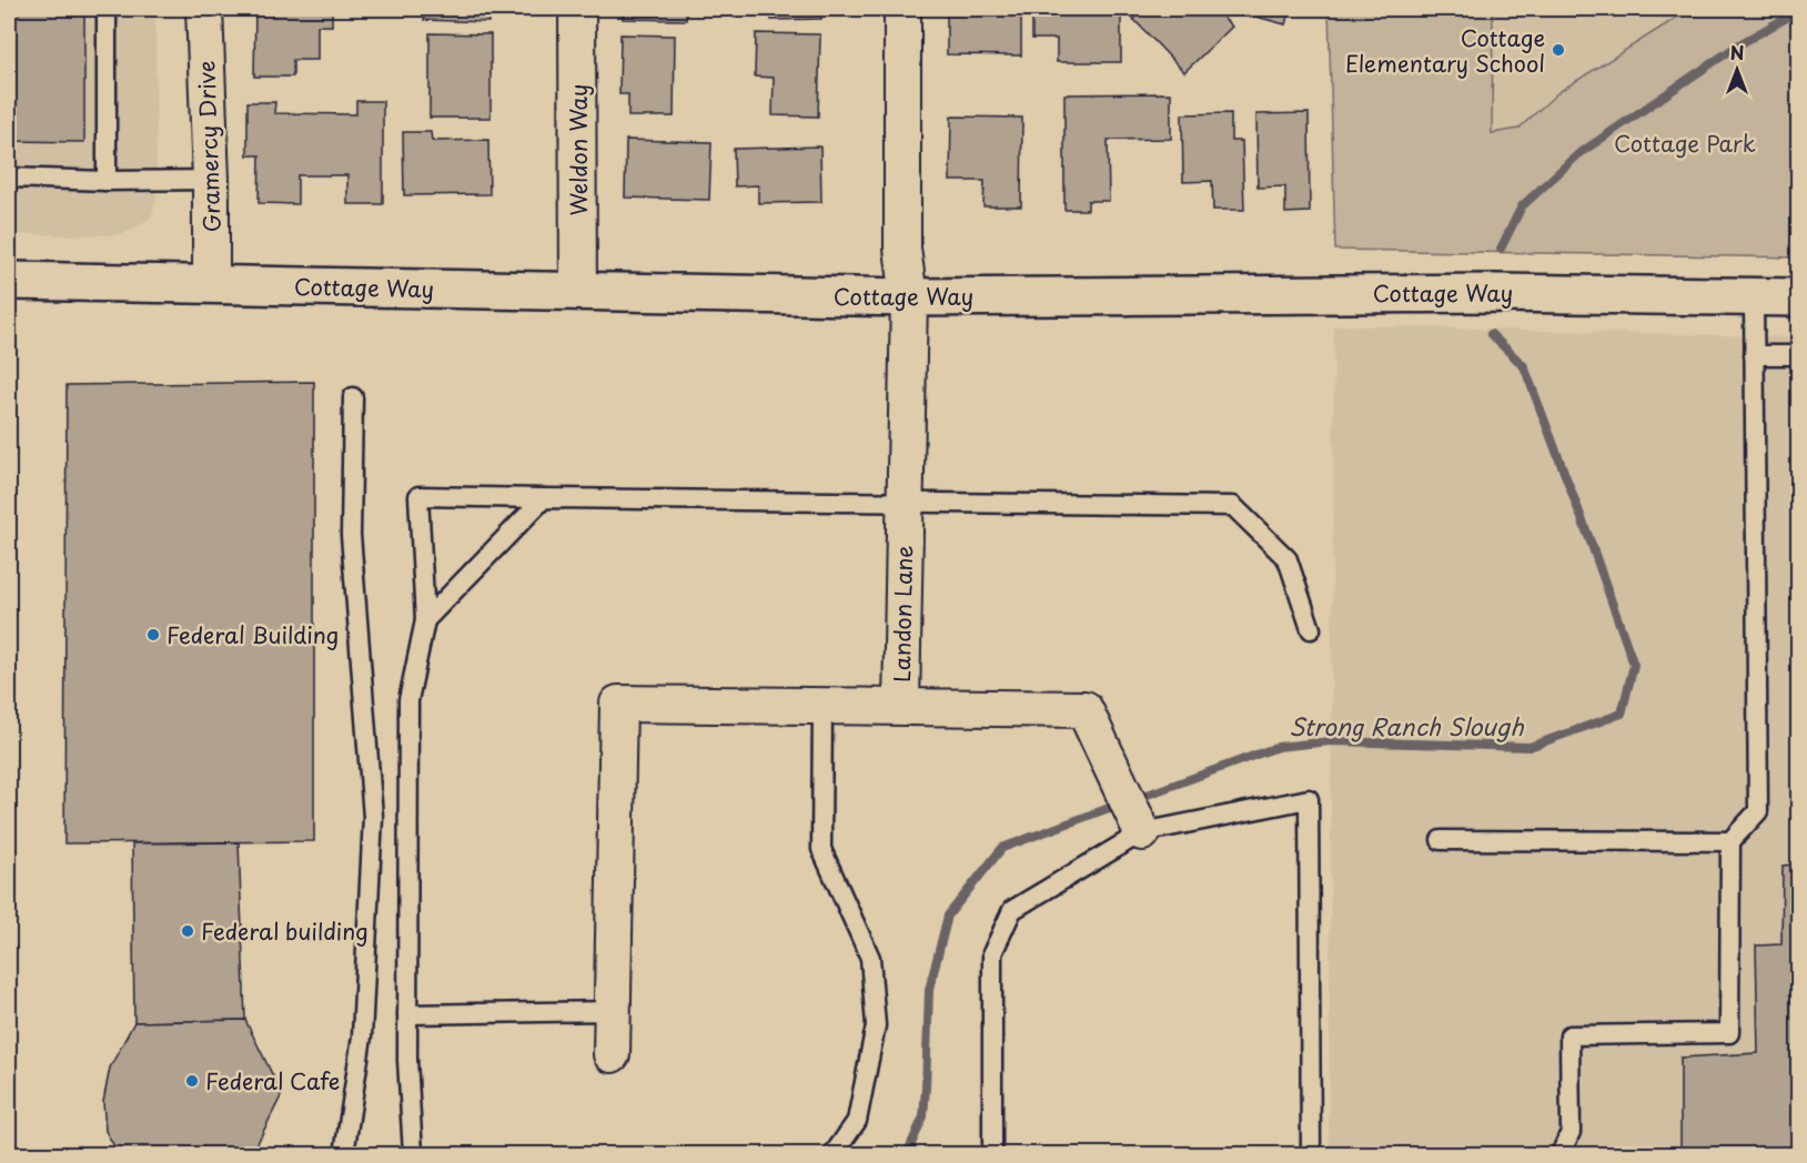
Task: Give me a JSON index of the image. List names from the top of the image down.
{
  "streets": {
    "street": [
      "Gramercy Drive",
      "Weldon Way",
      "Cottage Way",
      "Landon Lane"
    ]
  },
  "crossings": [
    ["Gramercy Drive", "Cottage Way"],
    ["Weldon Way", "Cottage Way"],
    ["Cottage Way", "Landon Lane"]
  ],
  "water": ["Strong Ranch Slough"],
  "parks": ["Cottage Park"],
  "places": [
    "Cottage Elementary School",
    "Federal Building",
    "Federal building",
    "Federal Cafe"
  ],
  "north": "top"
}
